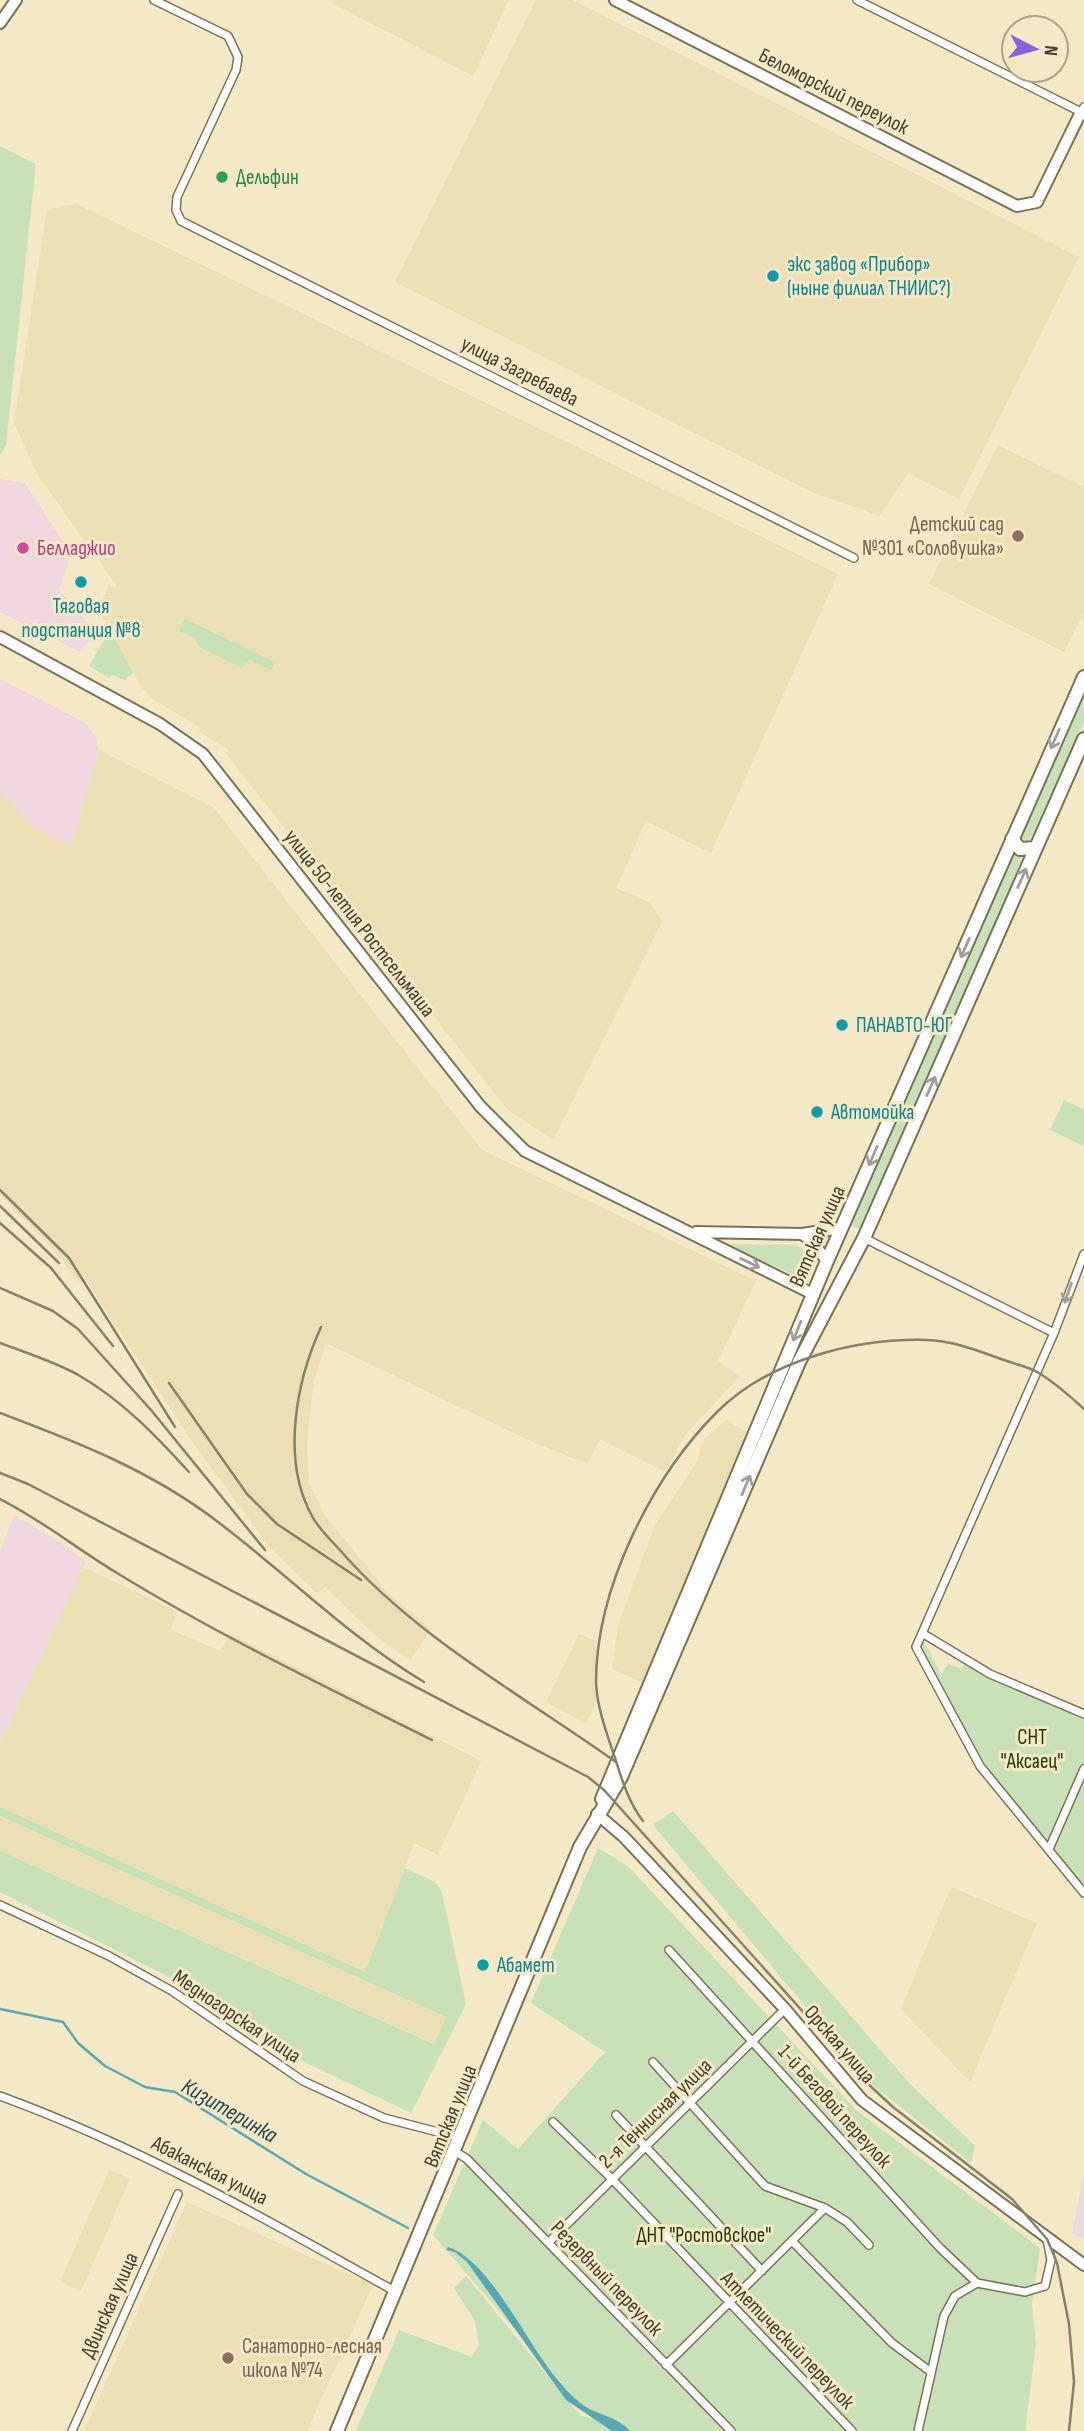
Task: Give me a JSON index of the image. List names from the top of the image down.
{
  "streets": {
    "main road": [
      "Беломорский переулок",
      "улица 50-летия Ростсельмаша",
      "Вятская улица",
      "Орская улица"
    ],
    "street": [
      "улица Загребаева",
      "Медногорская улица",
      "1-й Беговой переулок",
      "2-я Теннисная улица",
      "Абаканская улица",
      "Резервный переулок",
      "Двинская улица",
      "Атлетический переулок"
    ]
  },
  "crossings": [
    ["улица 50-летия Ростсельмаша", "Вятская улица"],
    ["Вятская улица", "Медногорская улица"],
    ["Вятская улица", "Орская улица"],
    ["Вятская улица", "Абаканская улица"],
    ["Вятская улица", "Резервный переулок"],
    ["Орская улица", "2-я Теннисная улица"],
    ["1-й Беговой переулок", "2-я Теннисная улица"],
    ["2-я Теннисная улица", "Резервный переулок"],
    ["2-я Теннисная улица", "Атлетический переулок"]
  ],
  "water": ["Кизитеринка"],
  "parks": ["СНТ \"Аксаец\"", "ДНТ \"Ростовское\""],
  "places": [
    "Дельфин",
    "экс завод «Прибор» (ныне филиал ТНИИС?)",
    "Детский сад №301 «Соловушка»",
    "Белладжио",
    "Тяговая подстанция №8",
    "ПАНАВТО-ЮГ",
    "Автомойка",
    "Абамет",
    "Санаторно-лесная школа №74"
  ],
  "north": "right"
}
